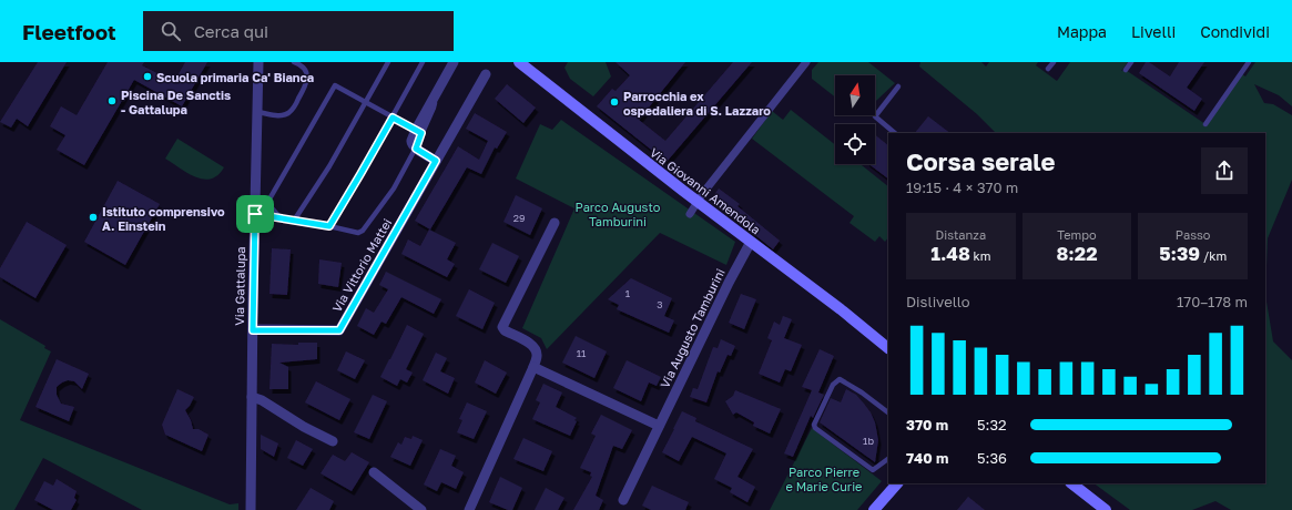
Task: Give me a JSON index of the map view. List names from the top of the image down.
{
  "streets": {
    "main road": ["Via Giovanni Amendola"],
    "street": ["Via Vittorio Mattei", "Via Gattalupa", "Via Augusto Tamburini"]
  },
  "crossings": [
    ["Via Giovanni Amendola", "Via Augusto Tamburini"],
    ["Via Vittorio Mattei", "Via Gattalupa"]
  ],
  "parks": ["Parco Augusto Tamburini", "Parco Pierre e Marie Curie"],
  "places": [
    "Scuola primaria Ca' Bianca",
    "Piscina De Sanctis - Gattalupa",
    "Parrocchia ex ospedaliera di S. Lazzaro",
    "Istituto comprensivo A. Einstein"
  ],
  "house_numbers": [
    "29",
    "1",
    "3",
    "11",
    "1b"
  ],
  "north": "top",
  "page": {
    "header": "Fleetfoot",
    "search": "Cerca qui",
    "nav": ["Mappa", "Livelli", "Condividi"],
    "heading": ["Corsa serale", "19:15 · 4 × 370 m"],
    "stats": [
      ["Distanza", "1.48 km"],
      ["Tempo", "8:22"],
      ["Passo", "5:39 /km"]
    ],
    "chart": ["Dislivello", "170–178 m"],
    "list": [
      {
        "name": "370 m",
        "note": "5:32"
      },
      {
        "name": "740 m",
        "note": "5:36"
      }
    ]
  }
}
